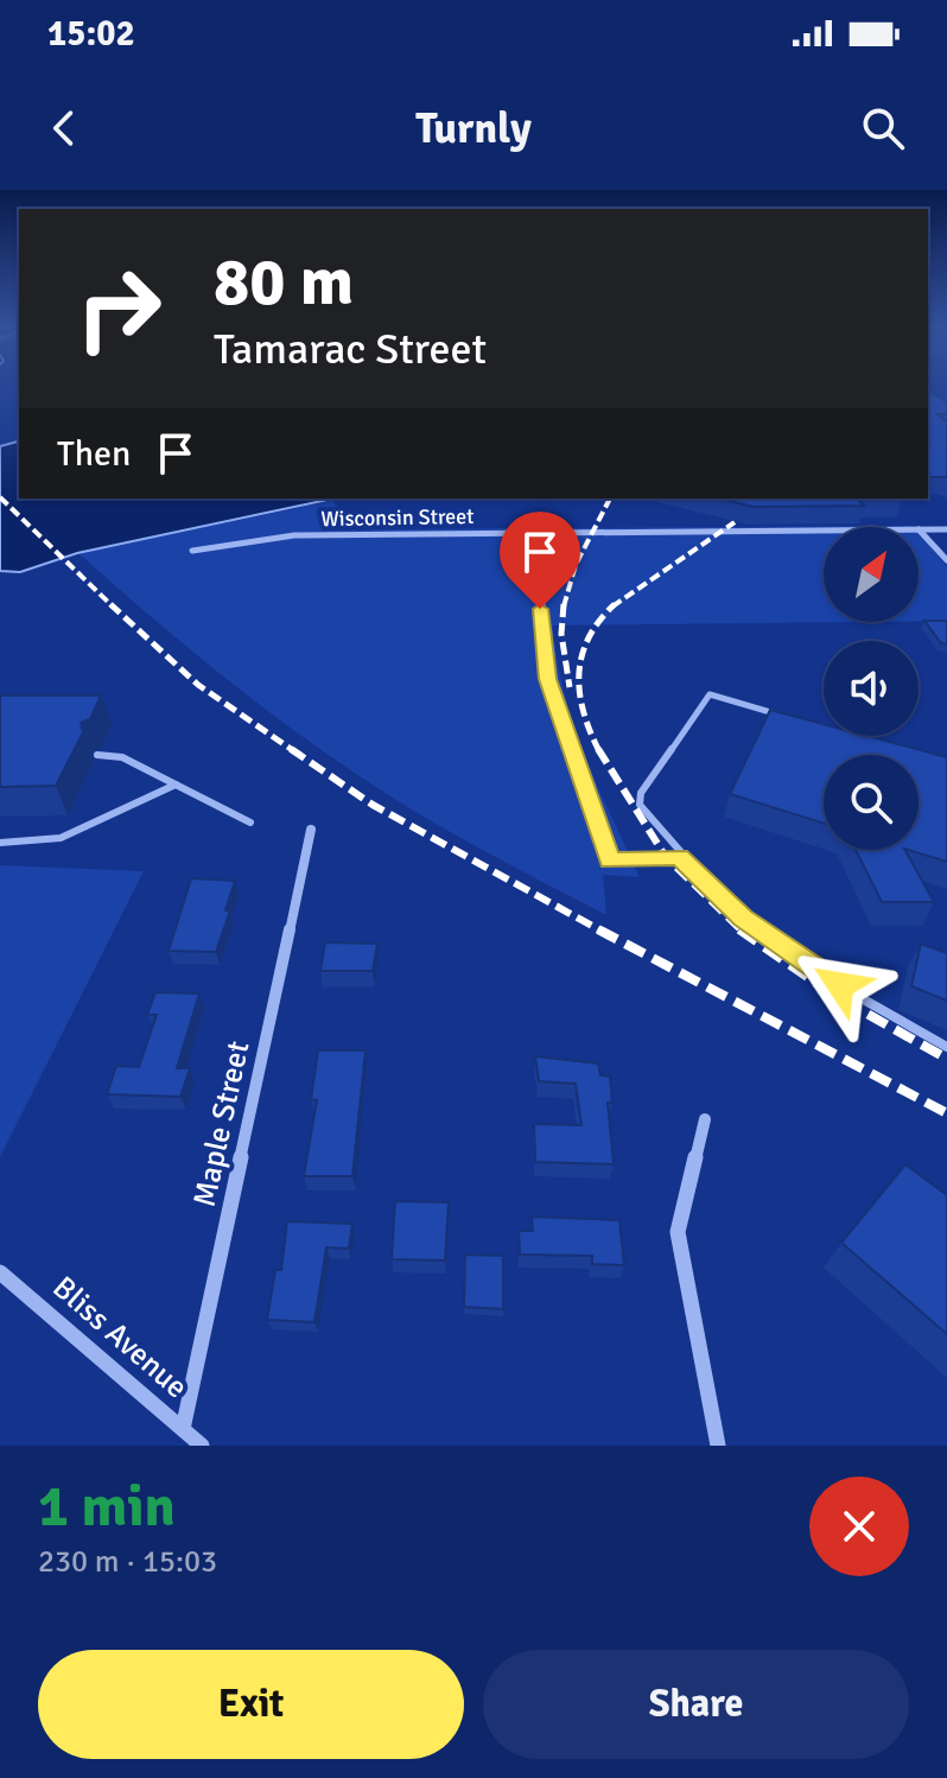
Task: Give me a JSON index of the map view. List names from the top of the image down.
{
  "streets": {
    "street": ["Wisconsin Street", "Maple Street", "Bliss Avenue"]
  },
  "crossings": [
    ["Maple Street", "Bliss Avenue"]
  ],
  "north": "top right",
  "page": {
    "status": "15:02",
    "header": "Turnly",
    "turn": ["80 m", "Tamarac Street"],
    "then": "Then",
    "heading": ["1 min", "230 m · 15:03"],
    "buttons": ["Exit", "Share"]
  }
}
